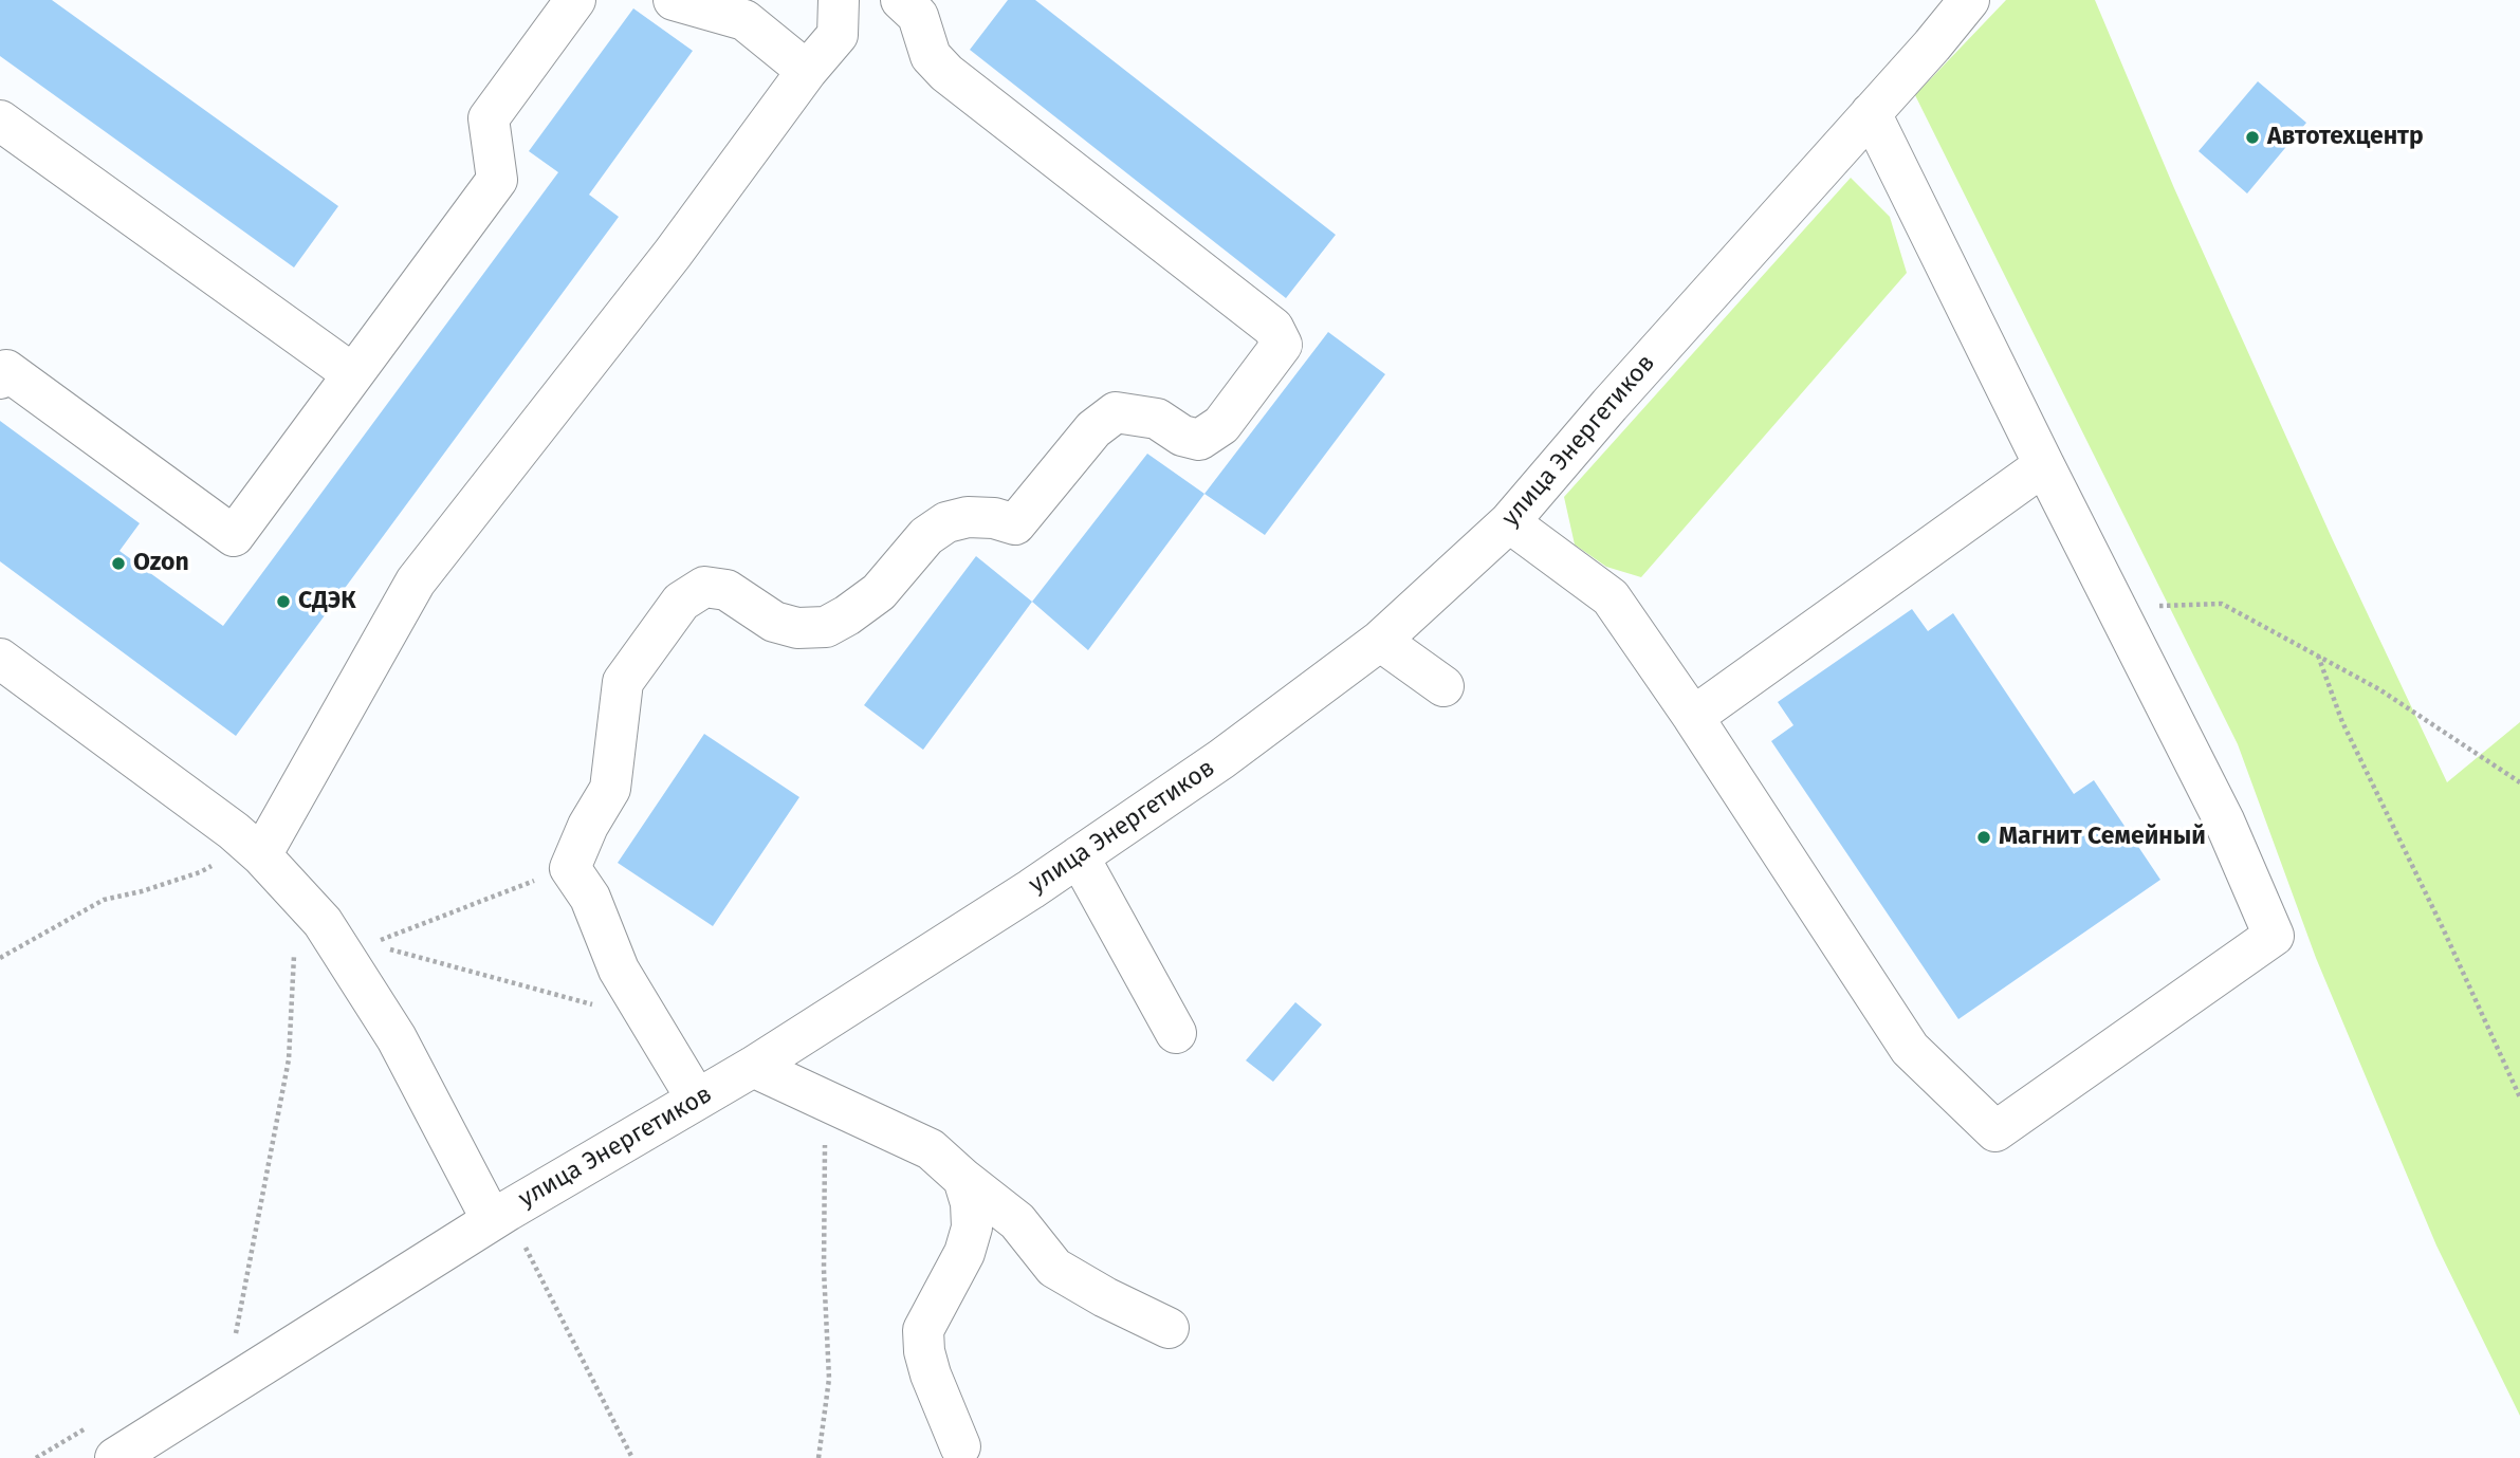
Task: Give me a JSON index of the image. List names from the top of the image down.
{
  "streets": {
    "street": ["улица Энергетиков"]
  },
  "places": [
    "Автотехцентр",
    "Ozon",
    "СДЭК",
    "Магнит Семейный"
  ]
}
